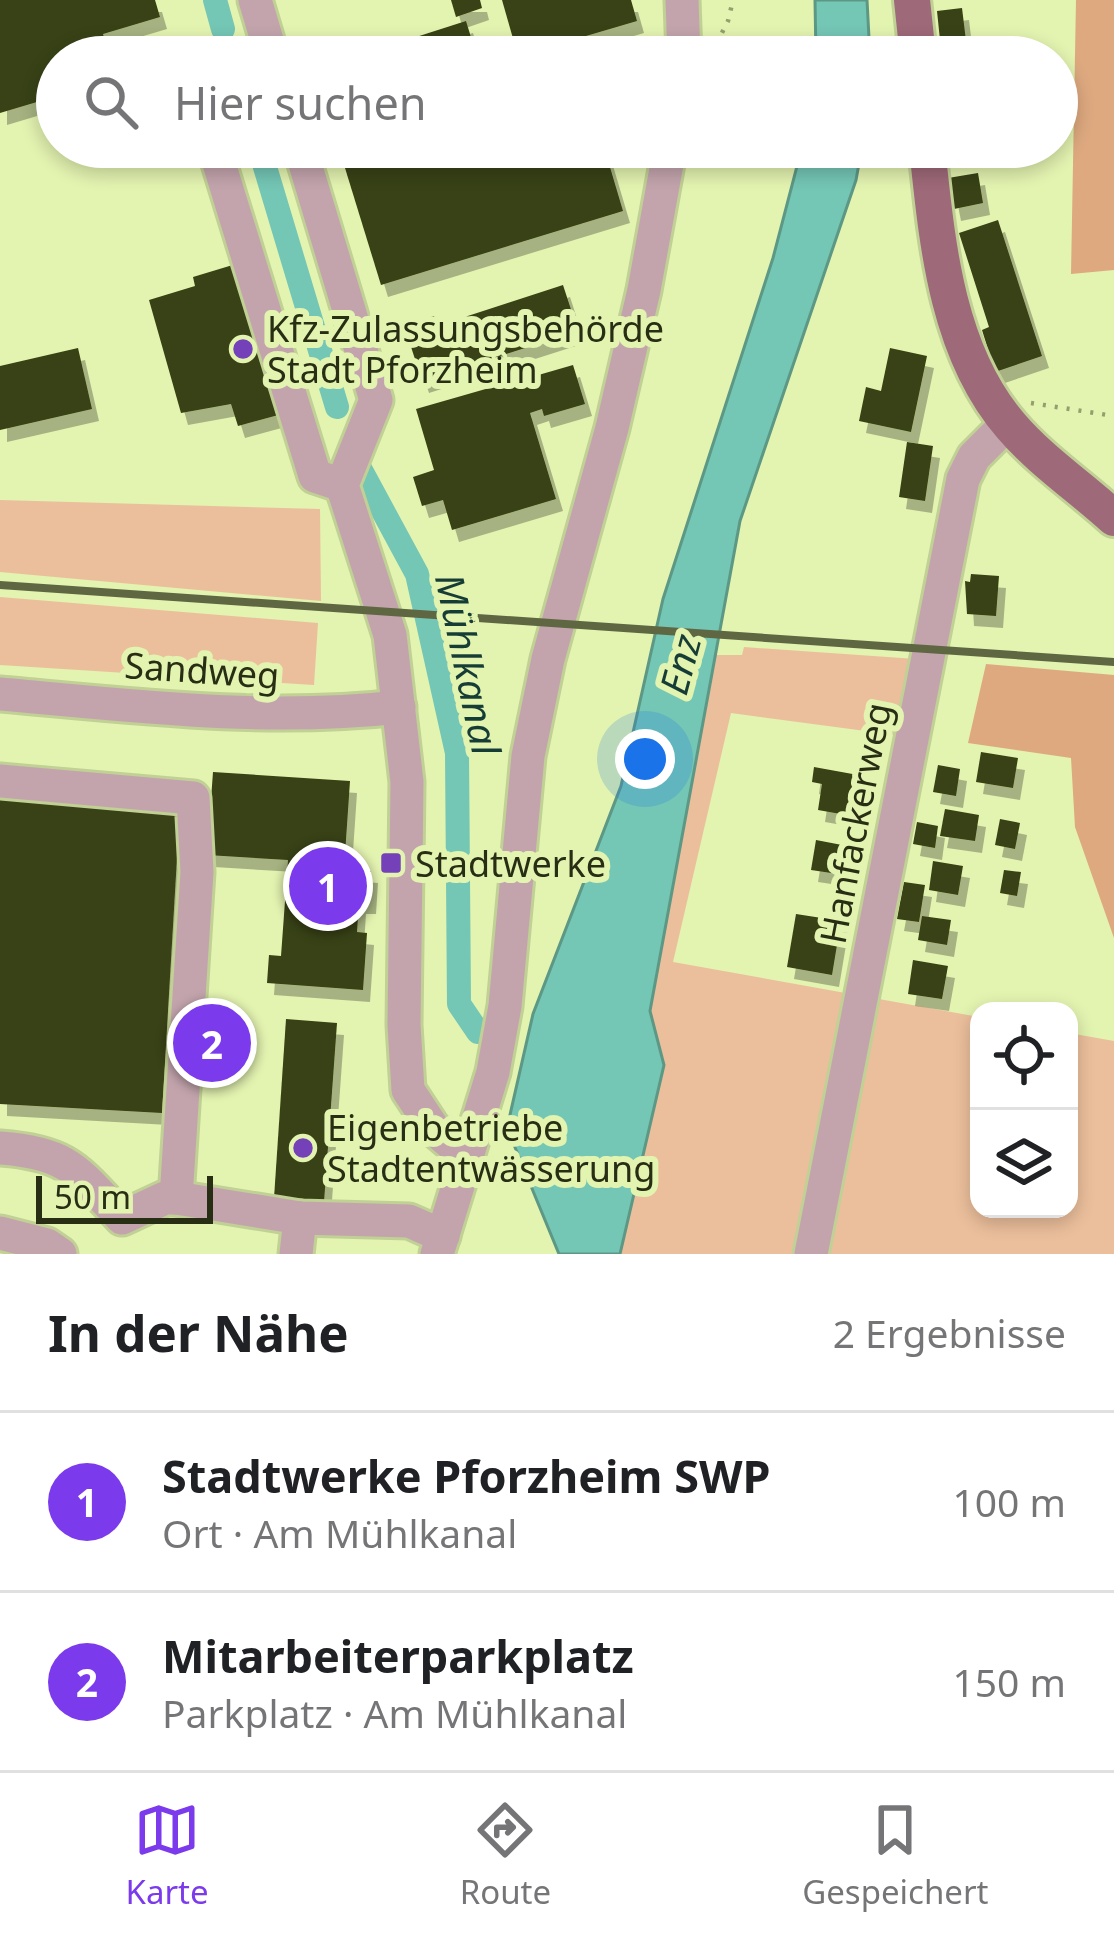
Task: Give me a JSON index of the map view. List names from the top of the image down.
{
  "streets": {
    "street": ["Sandweg", "Hanfackerweg"]
  },
  "water": ["Mühlkanal", "Enz"],
  "places": {
    "other": ["Kfz-Zulassungsbehörde Stadt Pforzheim", "Eigenbetriebe Stadtentwässerung"],
    "transit": ["Stadtwerke"]
  },
  "scale_bar": "50 m",
  "page": {
    "search": "Hier suchen",
    "pins": ["1", "2"],
    "scale": "50 m",
    "heading": ["In der Nähe", "2 Ergebnisse"],
    "list": [
      {
        "mark": "1",
        "name": "Stadtwerke Pforzheim SWP",
        "note": "Ort · Am Mühlkanal",
        "value": "100 m"
      },
      {
        "mark": "2",
        "name": "Mitarbeiterparkplatz",
        "note": "Parkplatz · Am Mühlkanal",
        "value": "150 m"
      }
    ],
    "nav": ["Karte", "Route", "Gespeichert"]
  }
}
